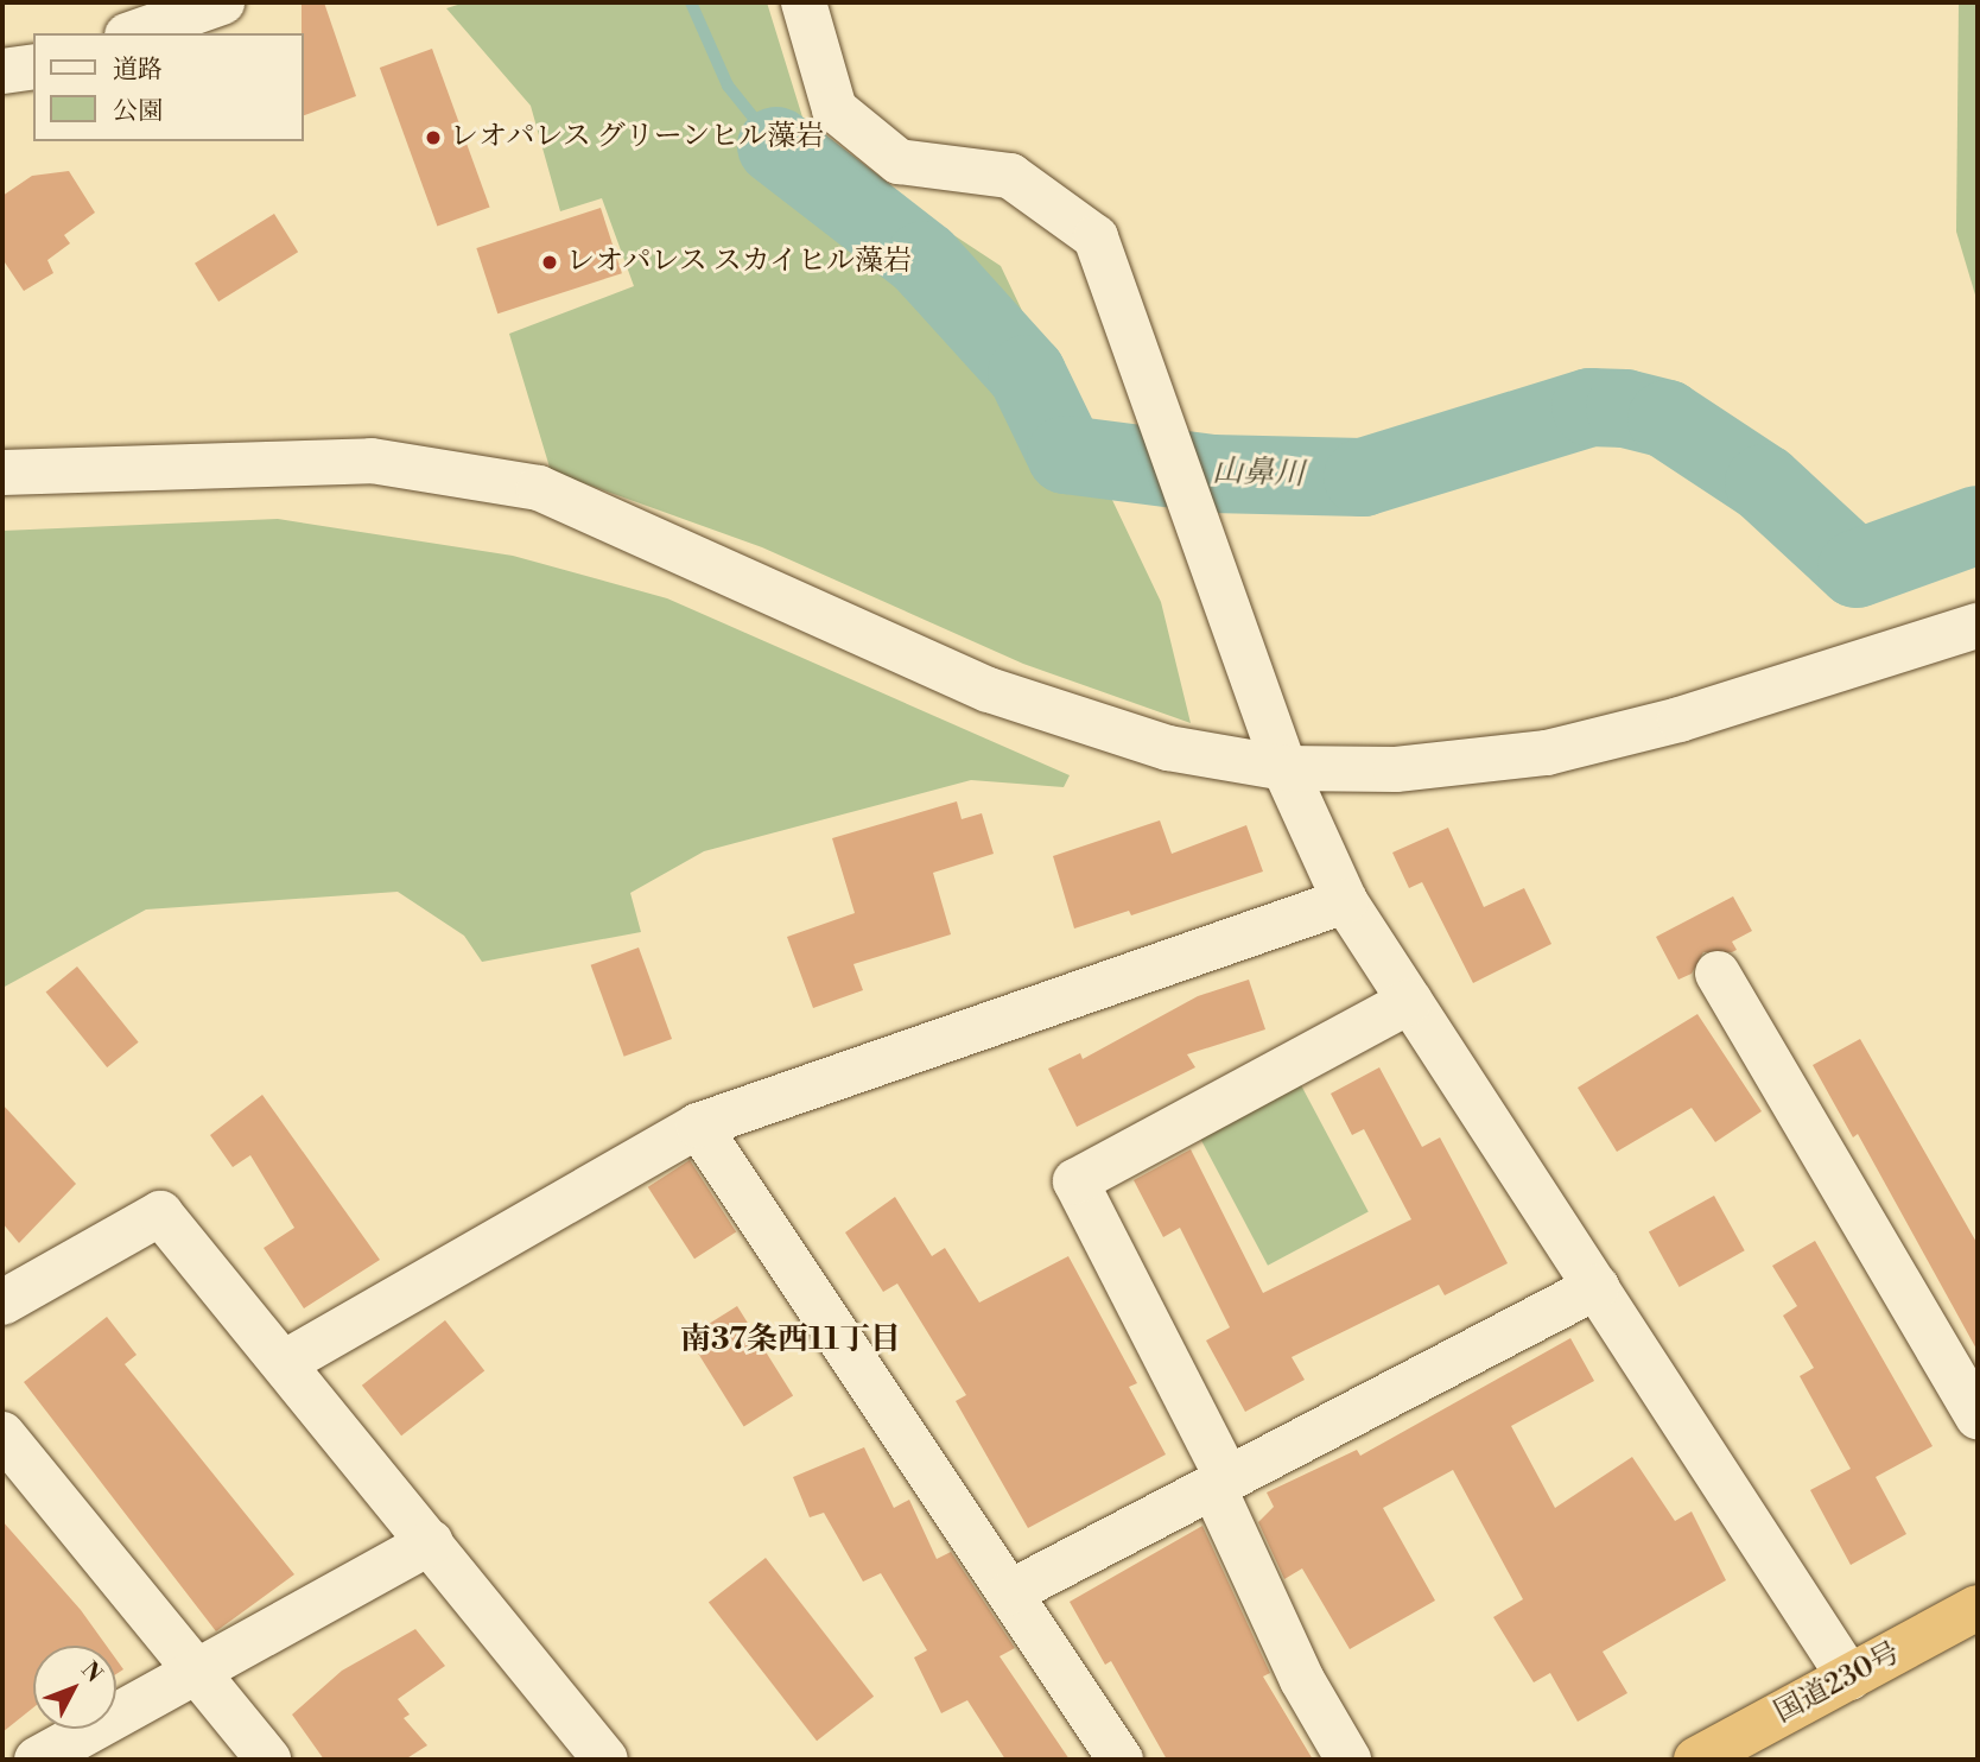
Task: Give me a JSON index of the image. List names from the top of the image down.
{
  "streets": {
    "highway": ["国道230号"]
  },
  "districts": ["南37条西11丁目"],
  "water": ["山鼻川"],
  "places": ["レオパレス グリーンヒル藻岩", "レオパレス スカイヒル藻岩"],
  "legend": ["道路", "公園"],
  "north": "top right"
}
